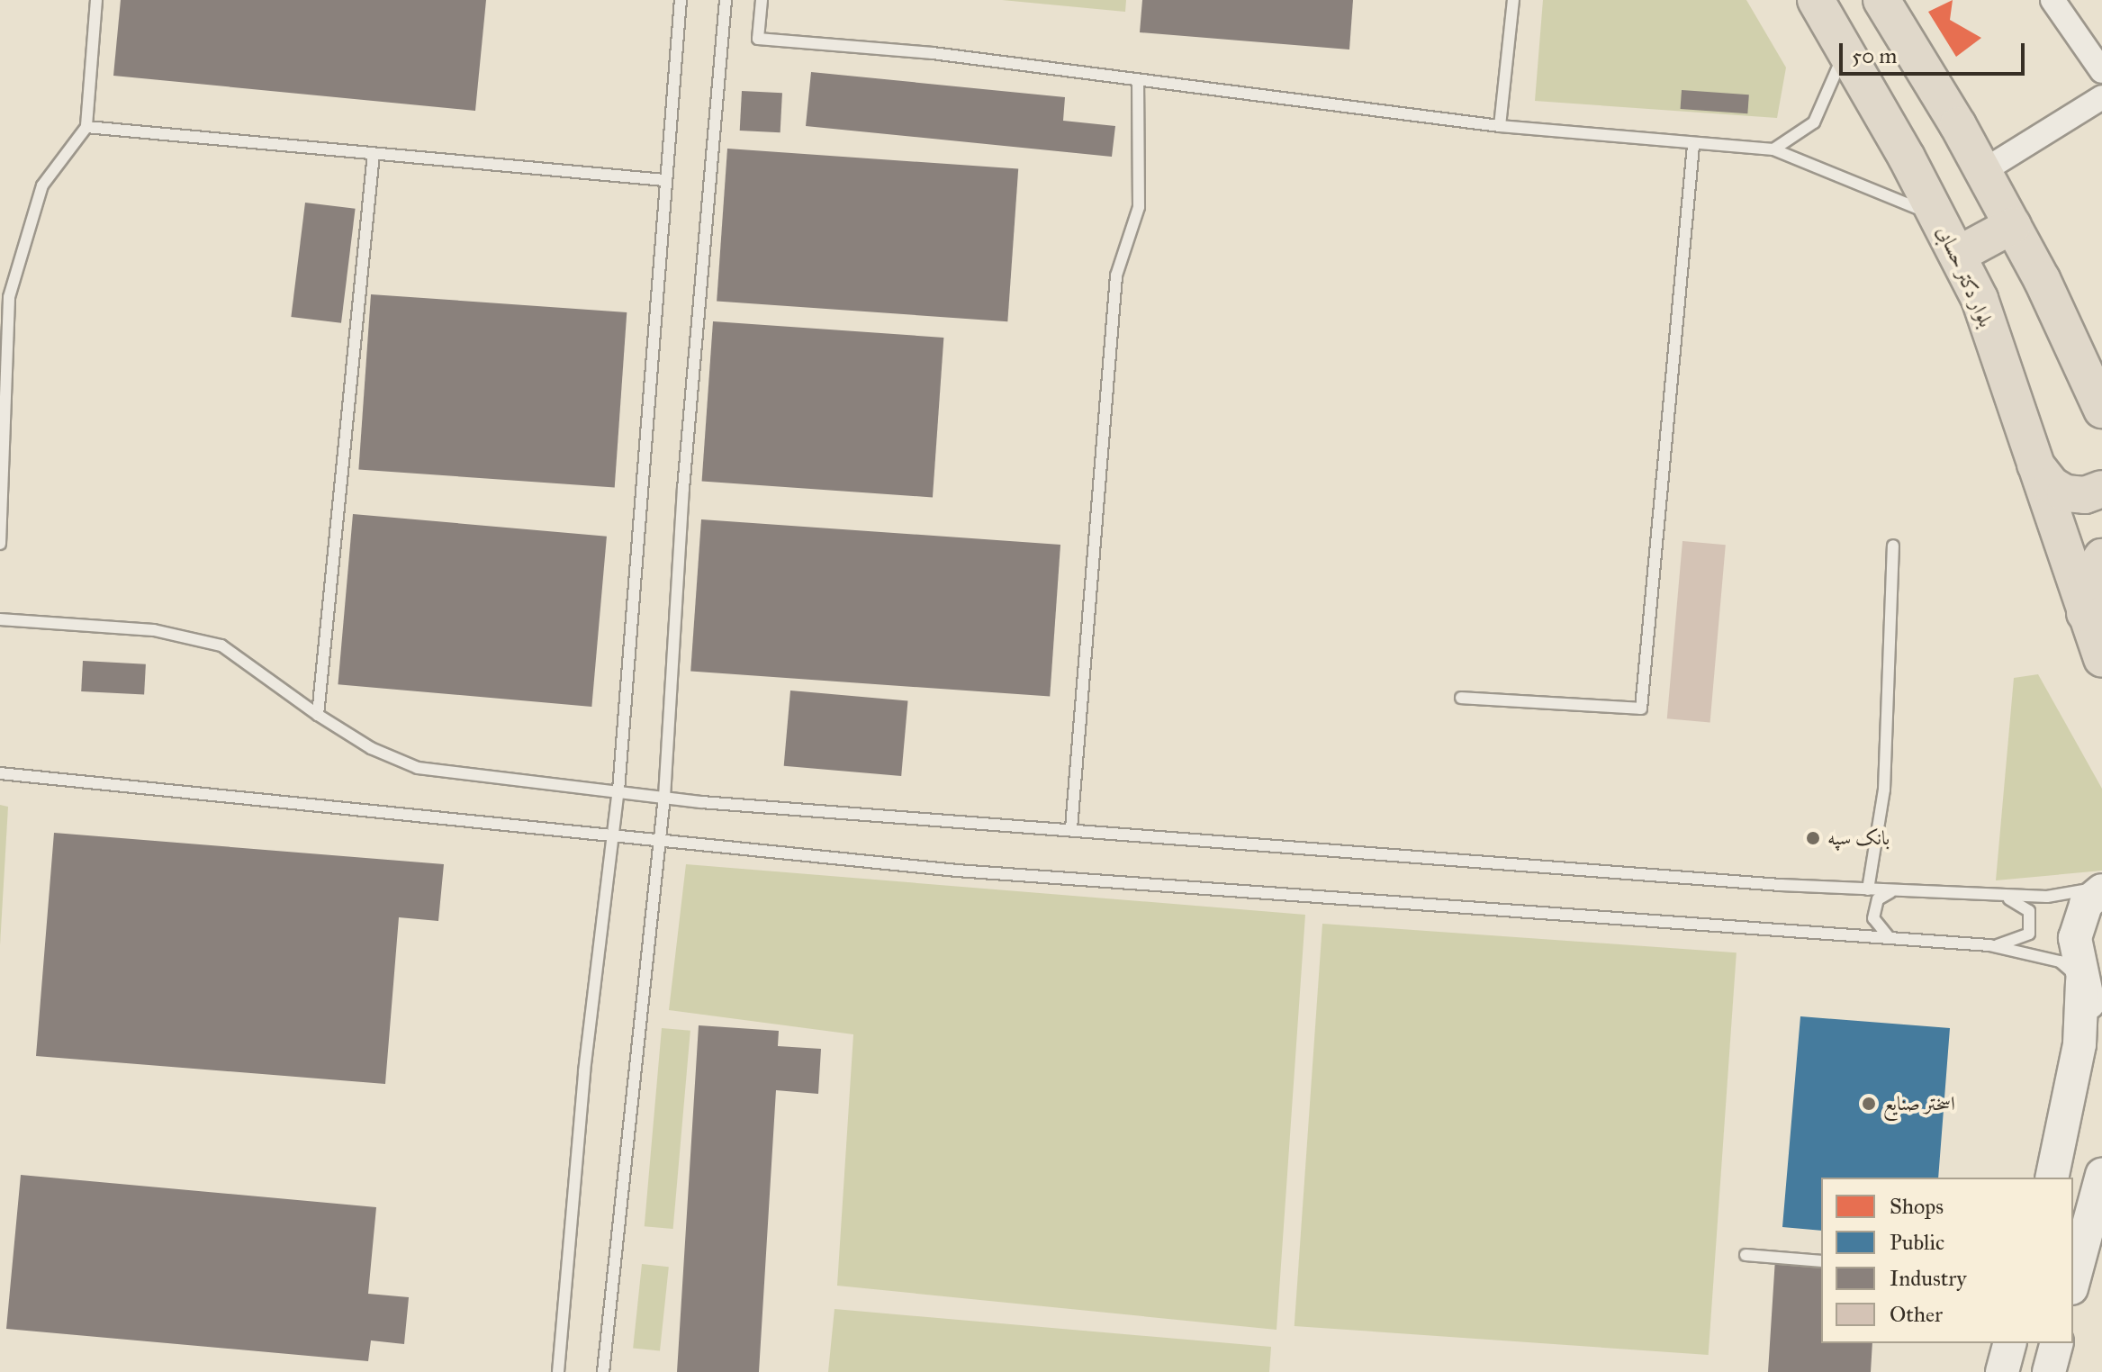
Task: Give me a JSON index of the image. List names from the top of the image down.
{
  "streets": {
    "main road": ["بلوار دکتر حسابی"]
  },
  "places": ["بانک سپه", "اسختر صنایع"],
  "legend": [
    "Shops",
    "Public",
    "Industry",
    "Other"
  ],
  "scale_bar": "50 m"
}
